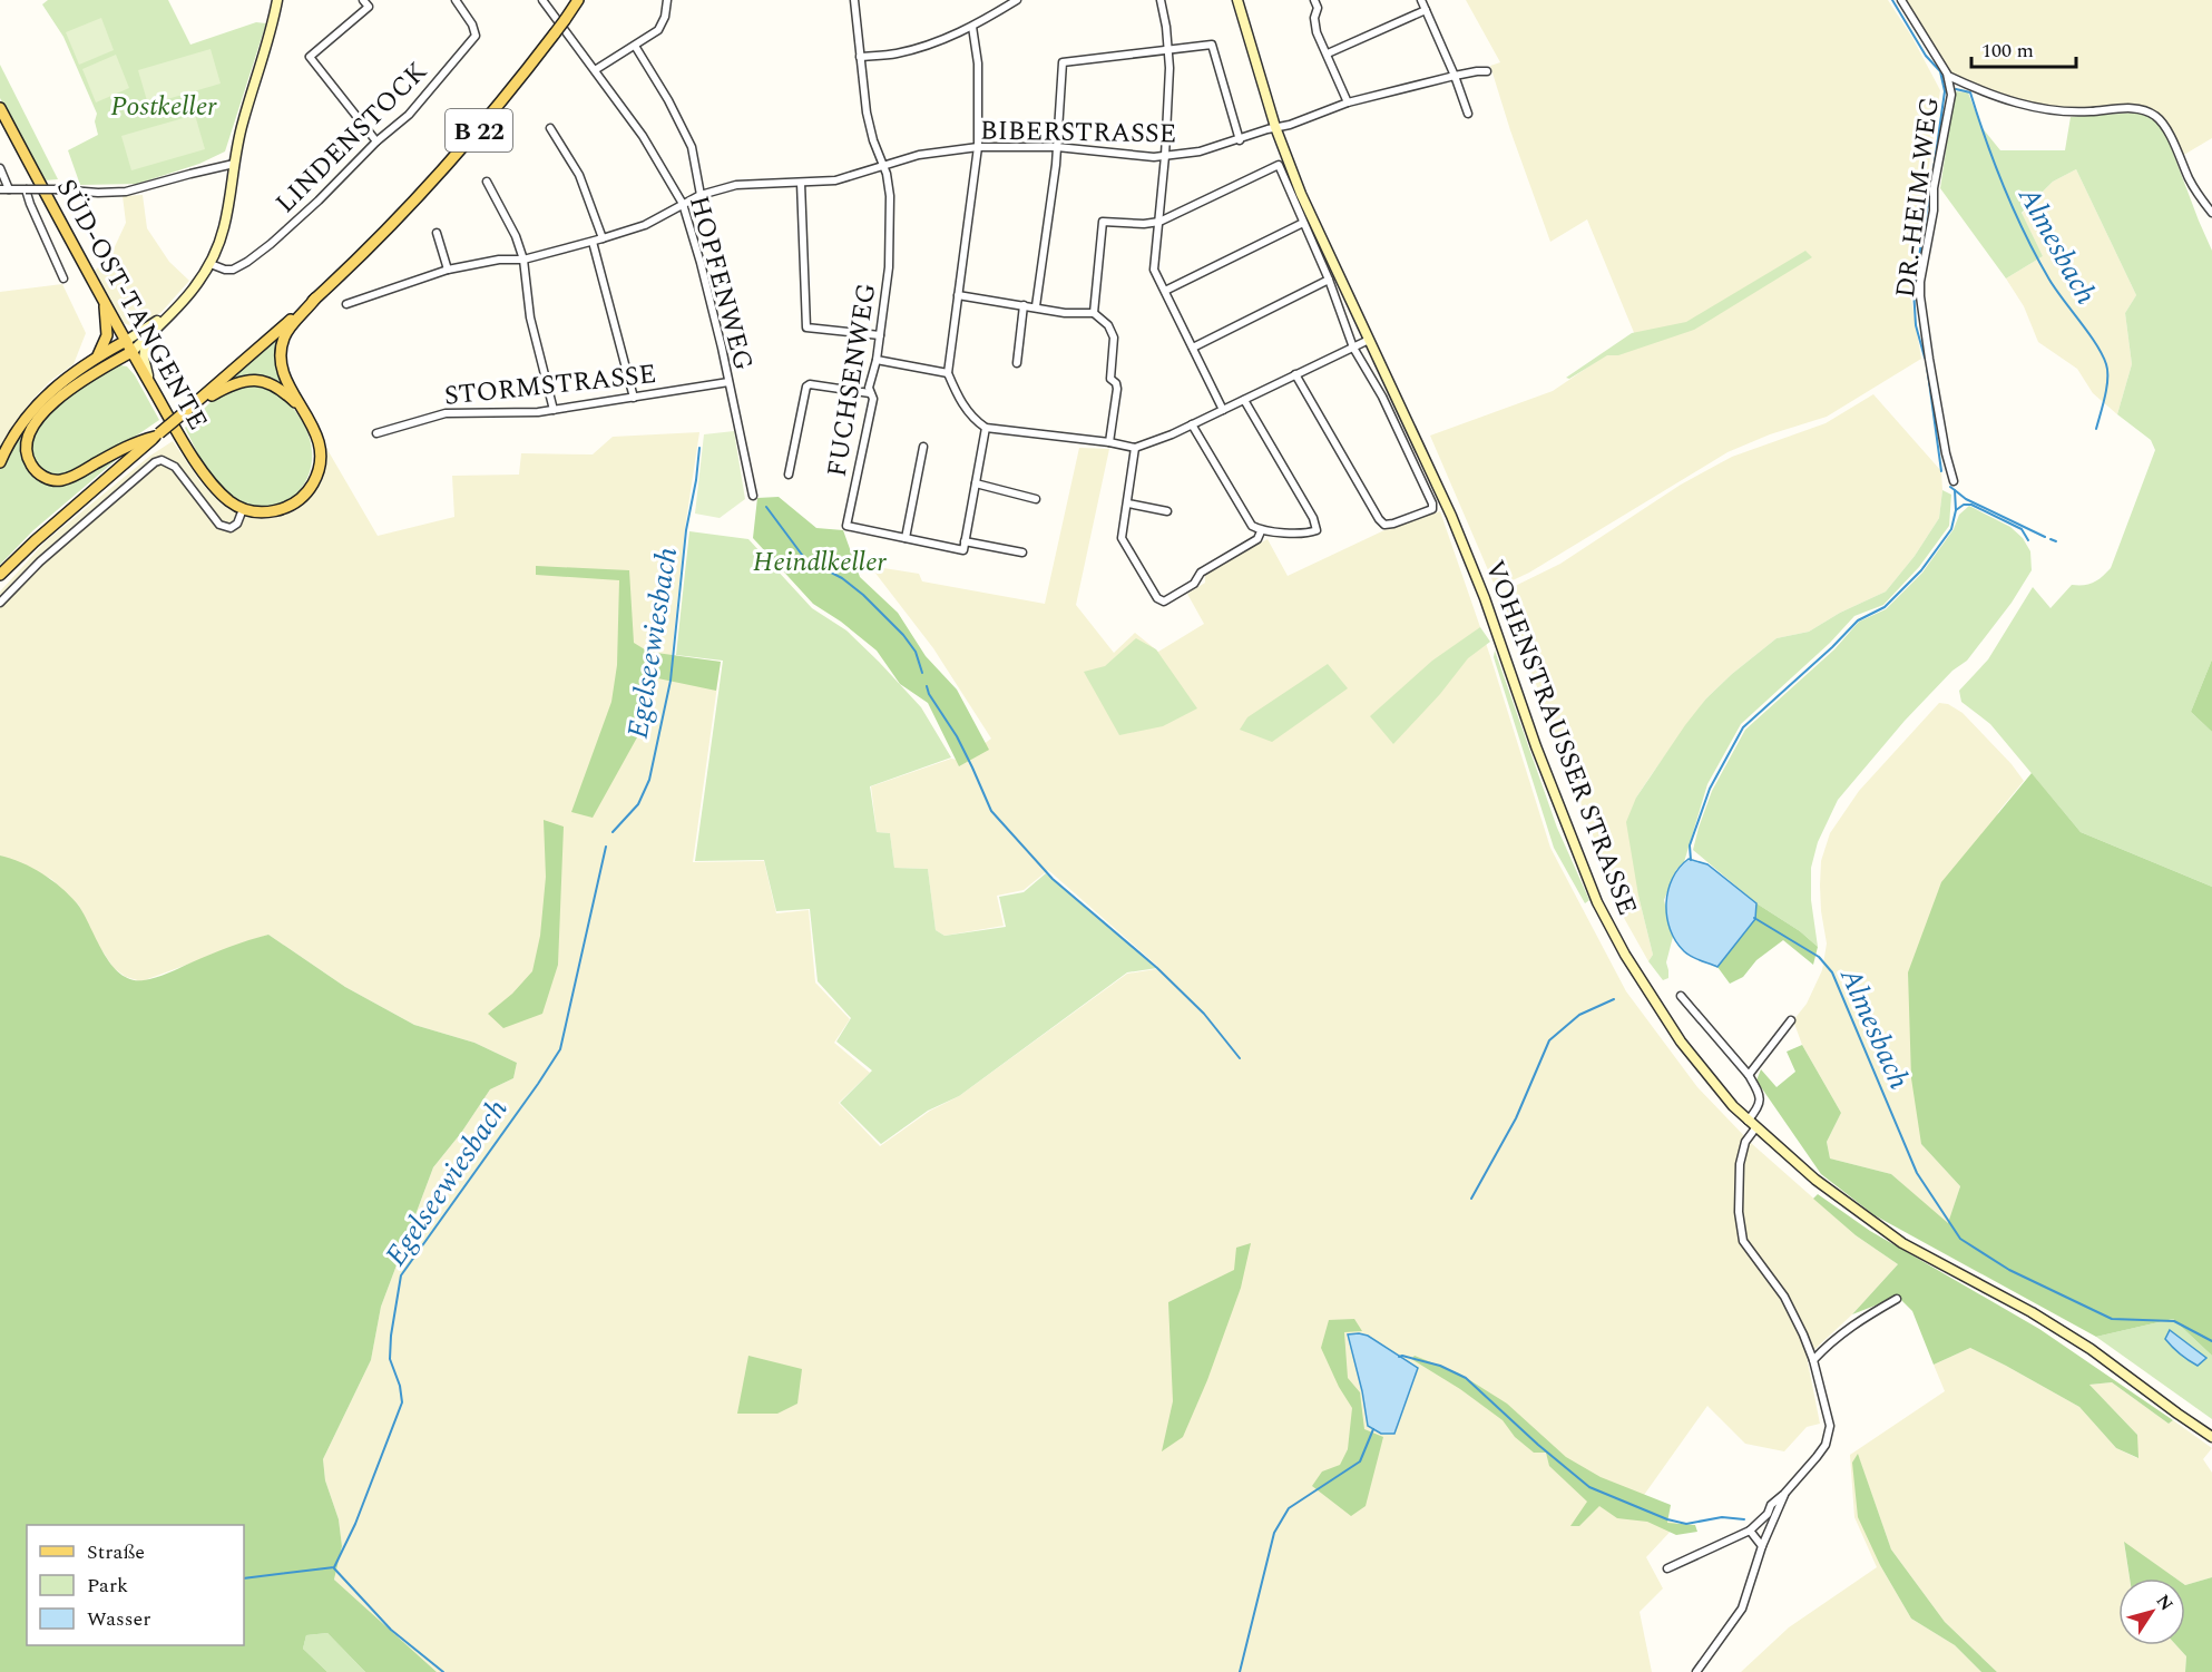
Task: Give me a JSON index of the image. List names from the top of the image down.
{
  "streets": {
    "main road": ["B 22", "SÜD-OST-TANGENTE", "VOHENSTRAUSSER STRASSE"],
    "street": [
      "BIBERSTRASSE",
      "LINDENSTOCK",
      "DR.-HEIM-WEG",
      "HOPFENWEG",
      "FUCHSENWEG",
      "STORMSTRASSE"
    ]
  },
  "crossings": [
    ["B 22", "SÜD-OST-TANGENTE"],
    ["BIBERSTRASSE", "HOPFENWEG"],
    ["BIBERSTRASSE", "FUCHSENWEG"],
    ["BIBERSTRASSE", "VOHENSTRAUSSER STRASSE"],
    ["HOPFENWEG", "STORMSTRASSE"]
  ],
  "water": ["Almesbach", "Egelseewiesbach"],
  "parks": ["Postkeller", "Heindlkeller"],
  "legend": ["Straße", "Park", "Wasser"],
  "scale_bar": "100 m",
  "north": "top right"
}
